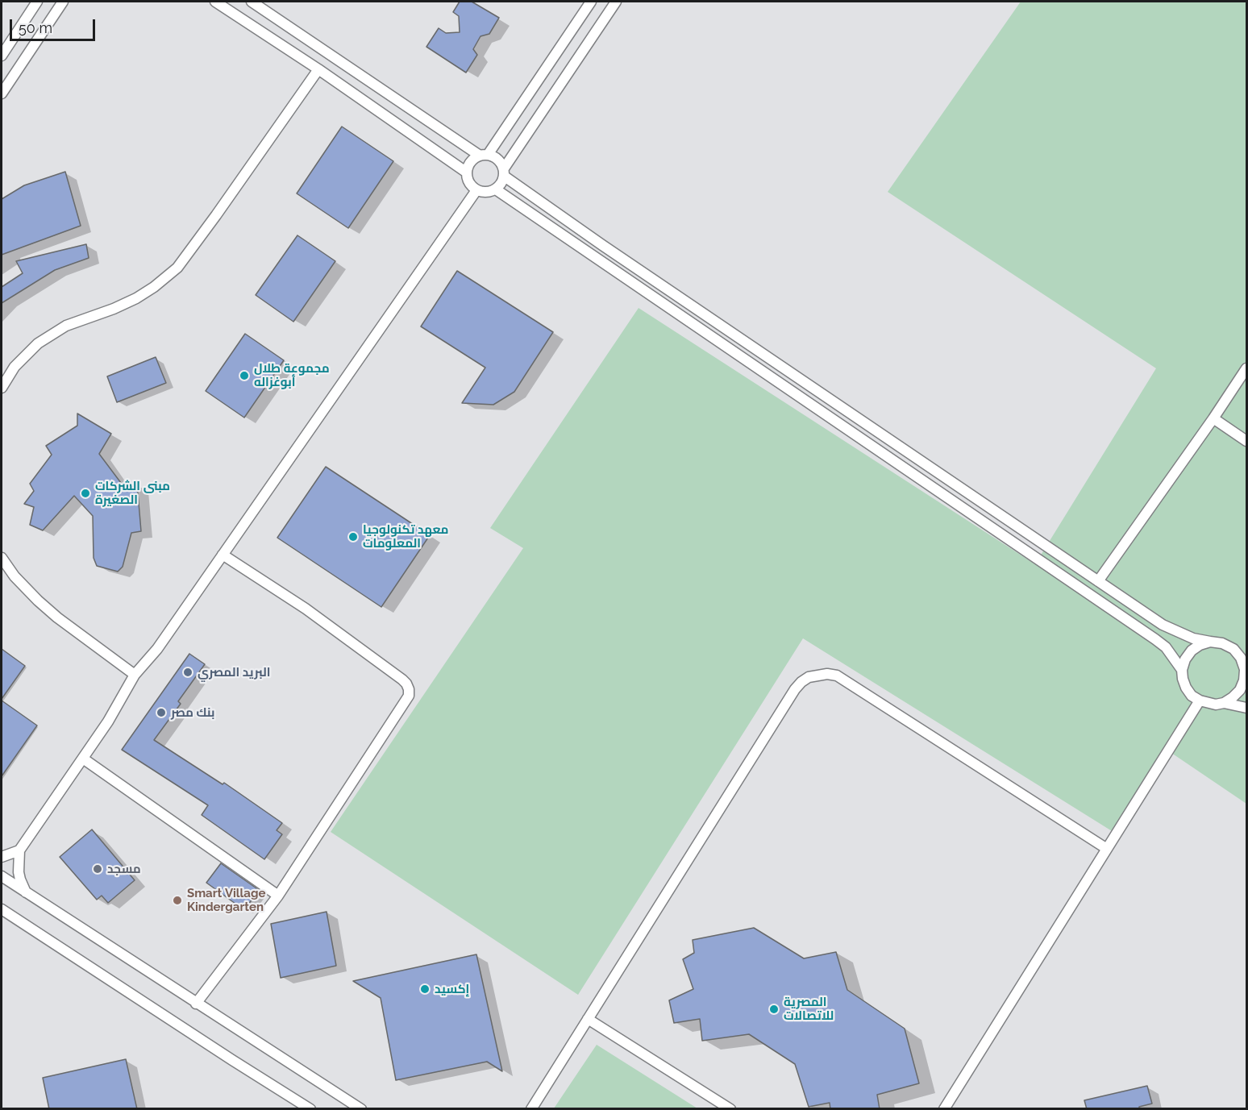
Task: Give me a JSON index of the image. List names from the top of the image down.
{
  "places": [
    "مجموعة طلال أبوغزاله",
    "مبنى الشركات الصغيرة",
    "معهد تكنولوجيا المعلومات",
    "البريد المصري",
    "بنك مصر",
    "مسجد",
    "Smart Village Kindergarten",
    "إكسيد",
    "المصرية للاتصالات"
  ],
  "scale_bar": "50 m"
}
